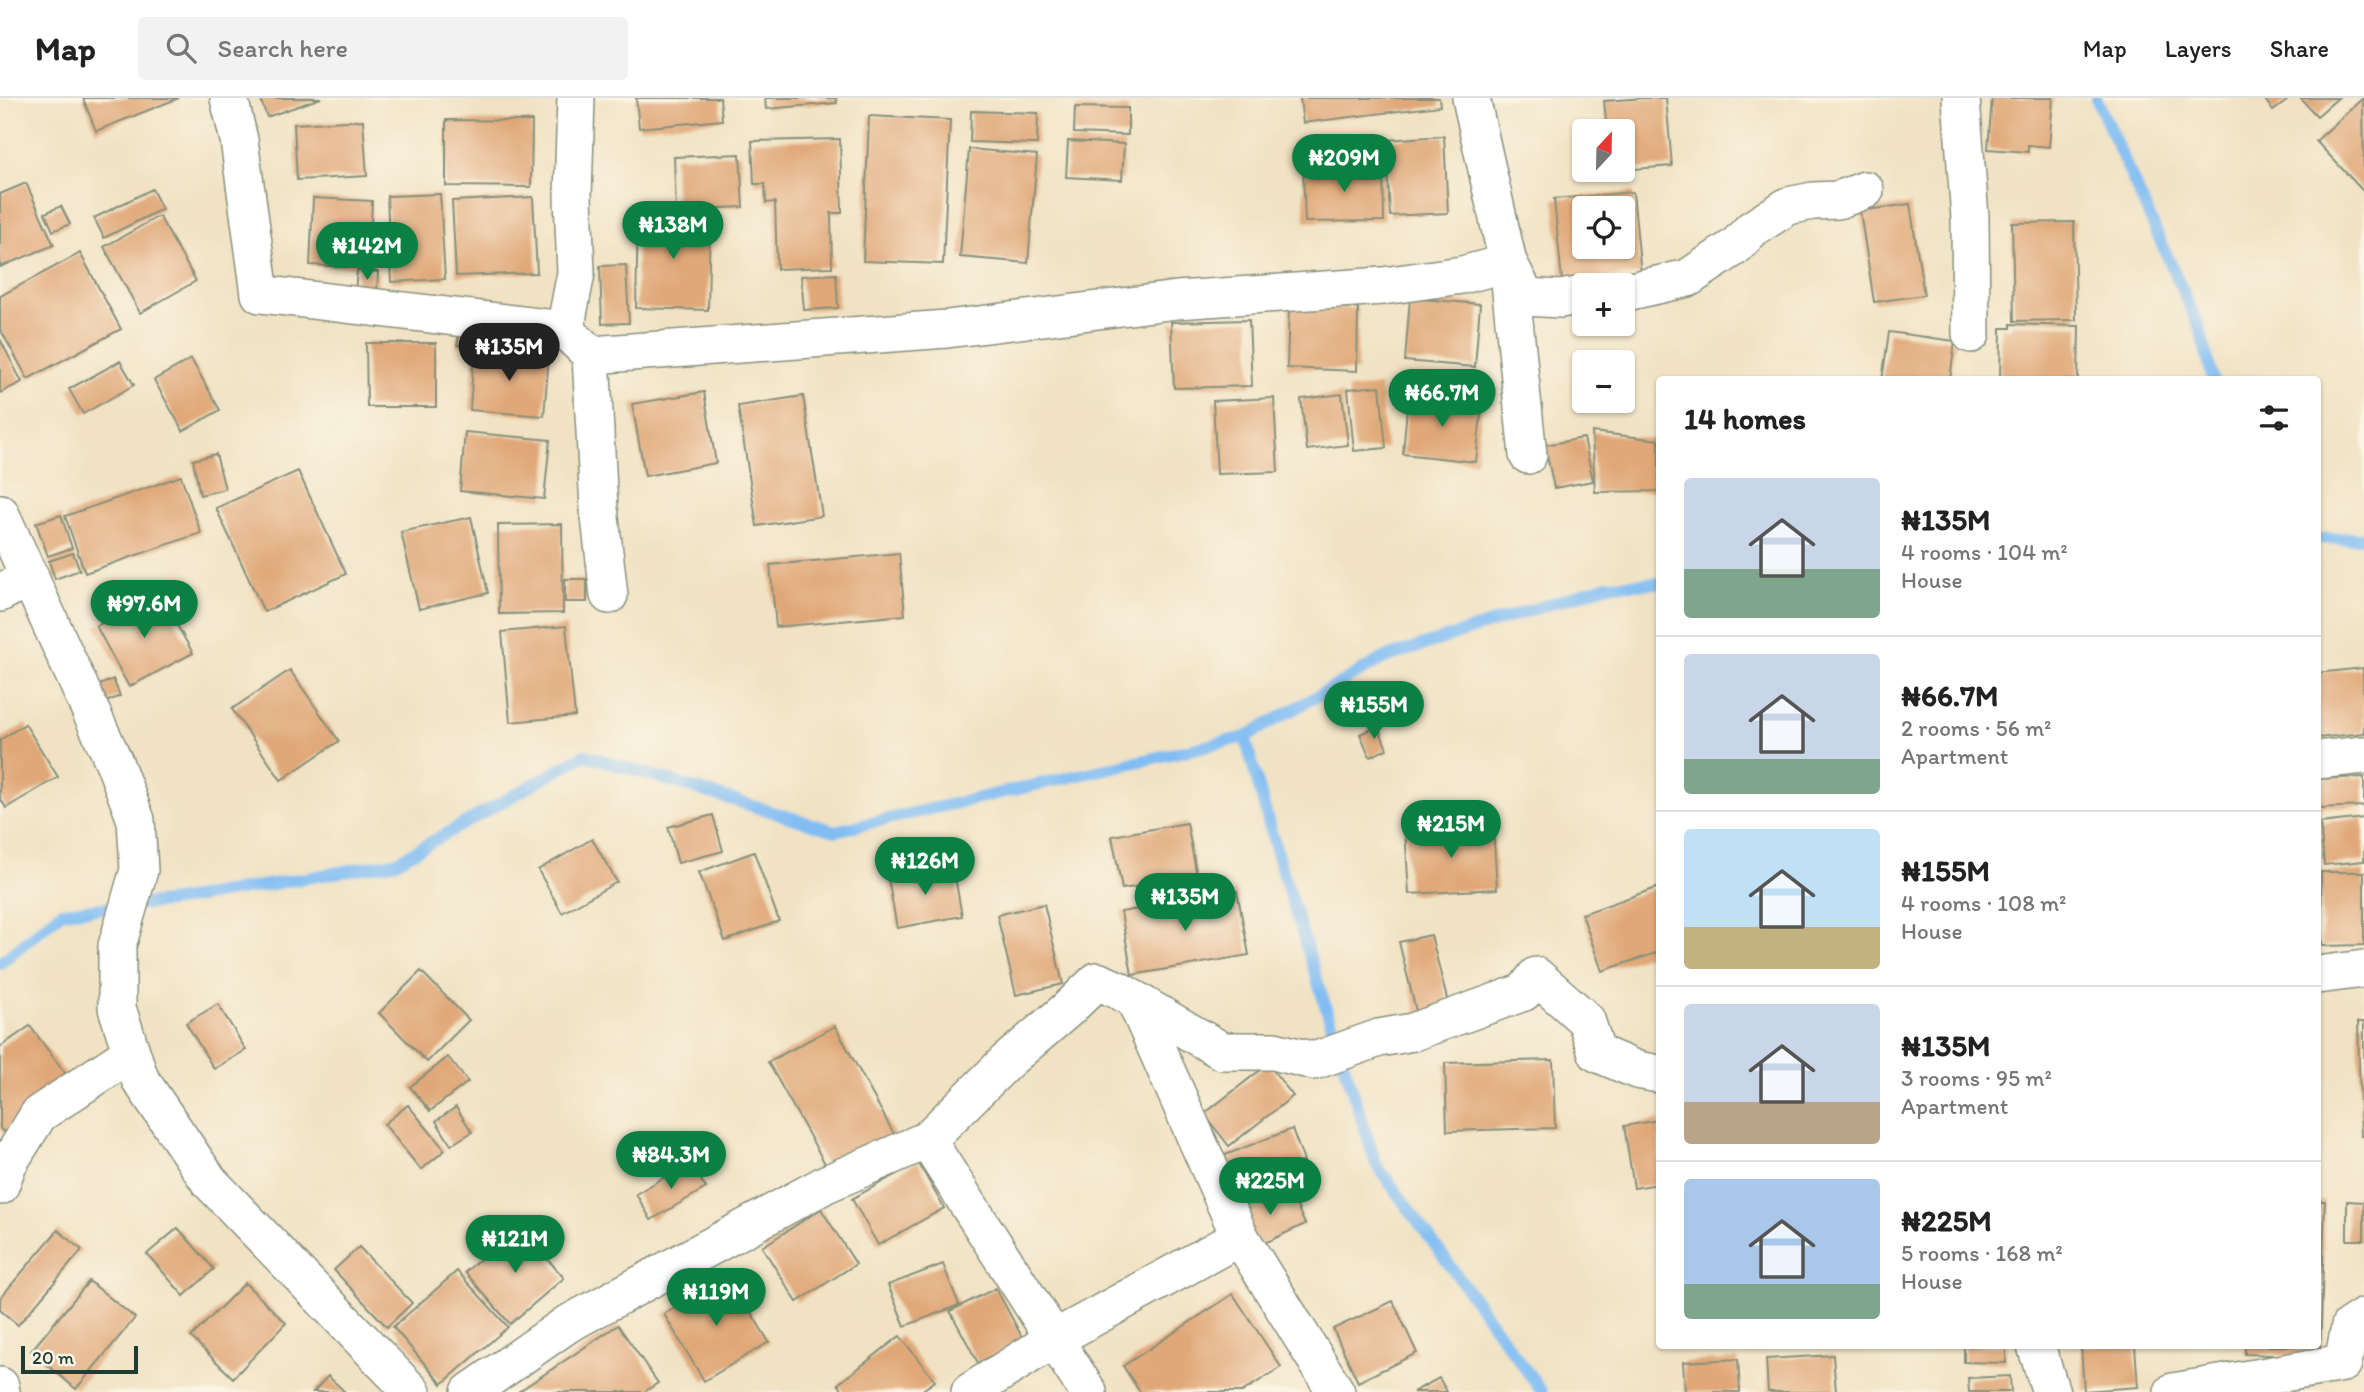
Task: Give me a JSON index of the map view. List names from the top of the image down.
{
  "scale_bar": "20 m",
  "north": "top",
  "page": {
    "header": "Map",
    "search": "Search here",
    "nav": ["Map", "Layers", "Share"],
    "map_buttons": ["+", "−"],
    "price": [
      "₦209M",
      "₦138M",
      "₦142M",
      "₦135M",
      "₦66.7M",
      "₦97.6M",
      "₦155M",
      "₦215M",
      "₦126M",
      "₦135M",
      "₦84.3M",
      "₦225M",
      "₦121M",
      "₦119M"
    ],
    "heading": "14 homes",
    "list": [
      {
        "name": "₦135M",
        "note": "4 rooms · 104 m² · House"
      },
      {
        "name": "₦66.7M",
        "note": "2 rooms · 56 m² · Apartment"
      },
      {
        "name": "₦155M",
        "note": "4 rooms · 108 m² · House"
      },
      {
        "name": "₦135M",
        "note": "3 rooms · 95 m² · Apartment"
      },
      {
        "name": "₦225M",
        "note": "5 rooms · 168 m² · House"
      }
    ],
    "scale": "20 m"
  }
}
